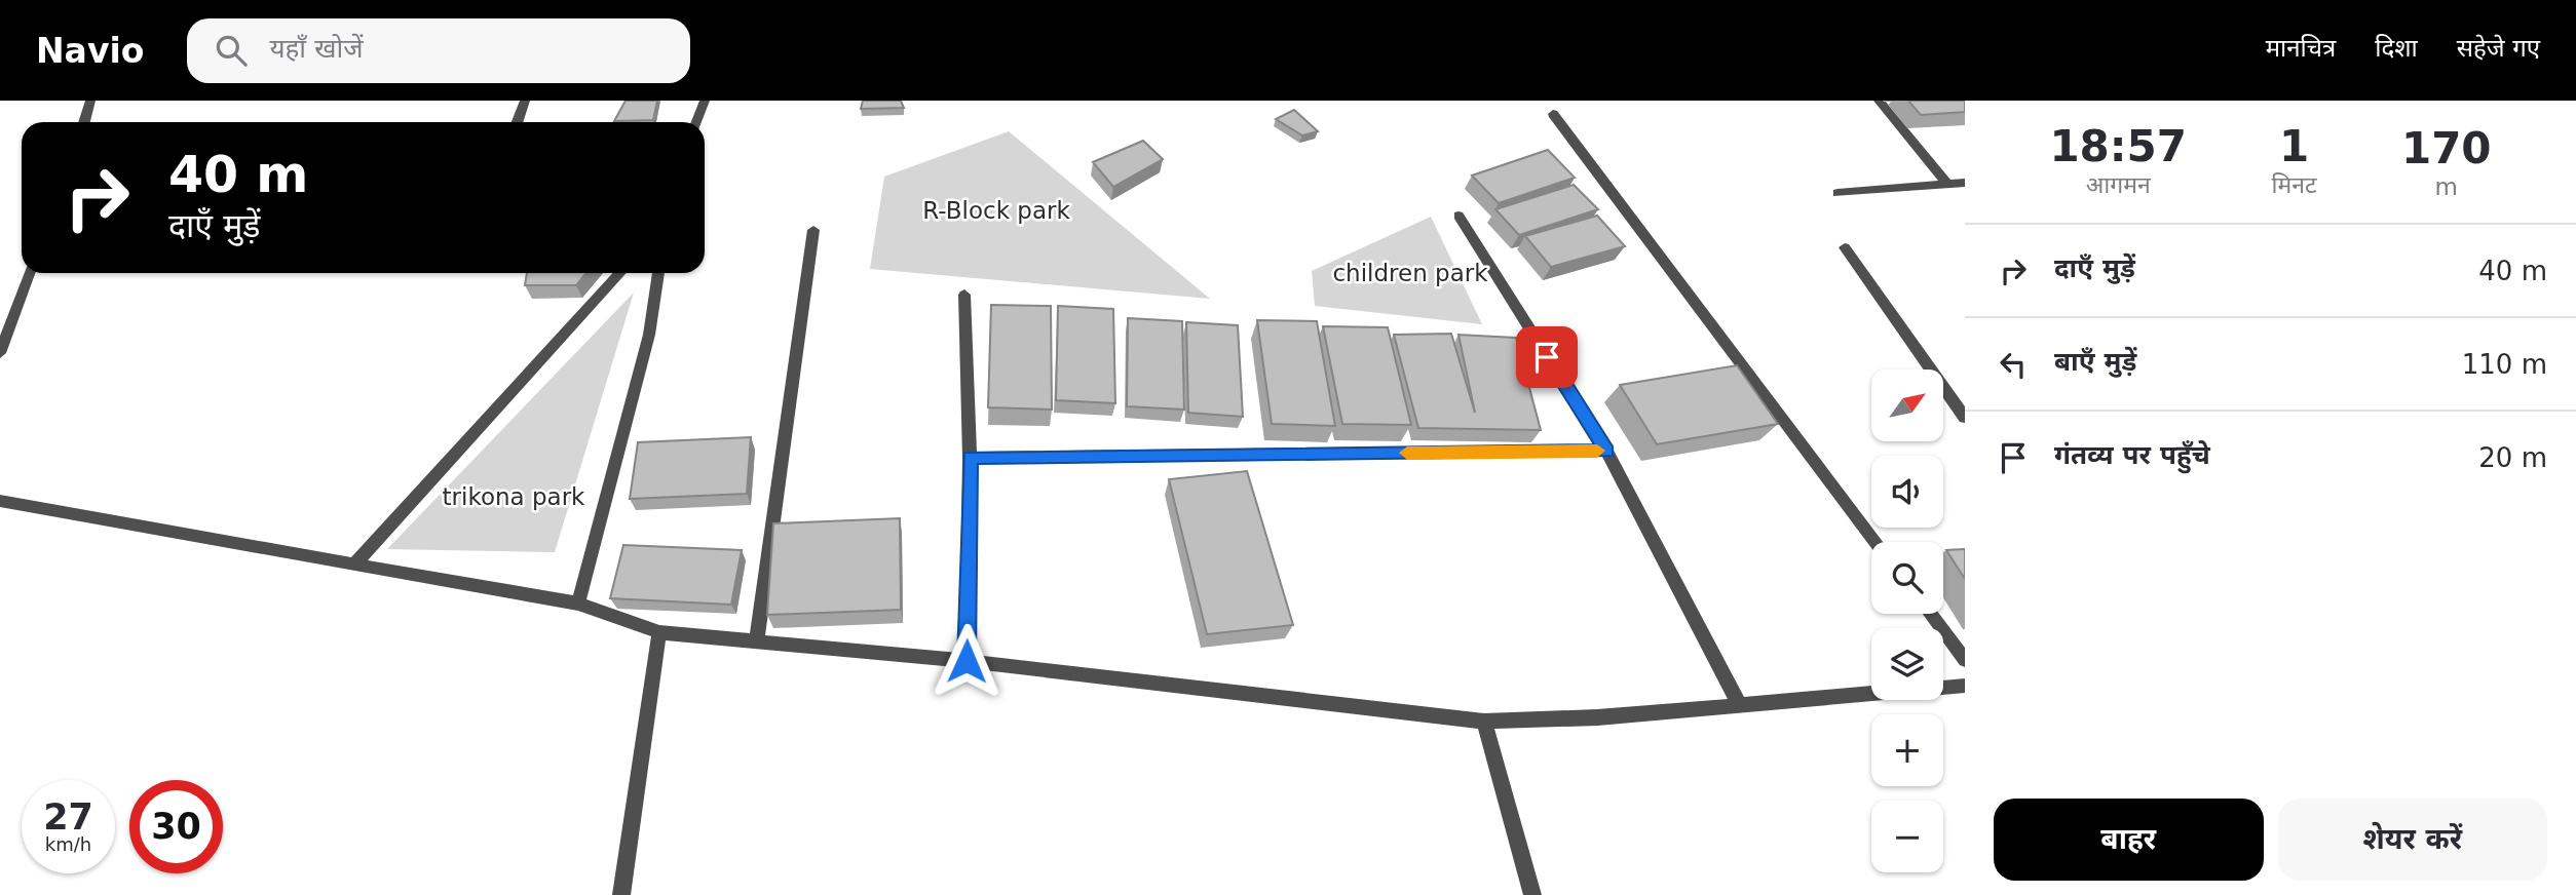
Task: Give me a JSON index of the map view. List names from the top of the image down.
{
  "parks": ["R-Block park", "children park", "trikona park"],
  "north": "top right",
  "page": {
    "header": "Navio",
    "search": "यहाँ खोजें",
    "nav": ["मानचित्र", "दिशा", "सहेजे गए"],
    "eta": [
      "18:57",
      "आगमन",
      "1",
      "मिनट",
      "170",
      "m"
    ],
    "turn": ["40 m", "दाएँ मुड़ें"],
    "list": [
      {
        "name": "दाएँ मुड़ें",
        "value": "40 m"
      },
      {
        "name": "बाएँ मुड़ें",
        "value": "110 m"
      },
      {
        "name": "गंतव्य पर पहुँचे",
        "value": "20 m"
      }
    ],
    "map_buttons": ["+", "−"],
    "speed": "27 km/h",
    "limit": "30",
    "buttons": ["बाहर", "शेयर करें"]
  }
}
